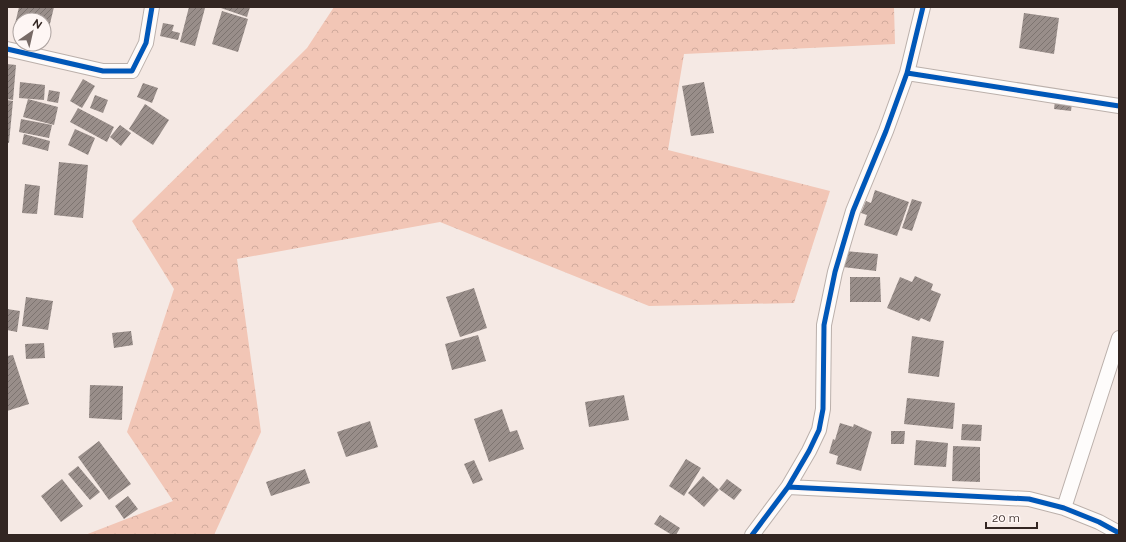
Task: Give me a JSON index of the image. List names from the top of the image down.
{
  "scale_bar": "20 m",
  "north": "top right"
}
